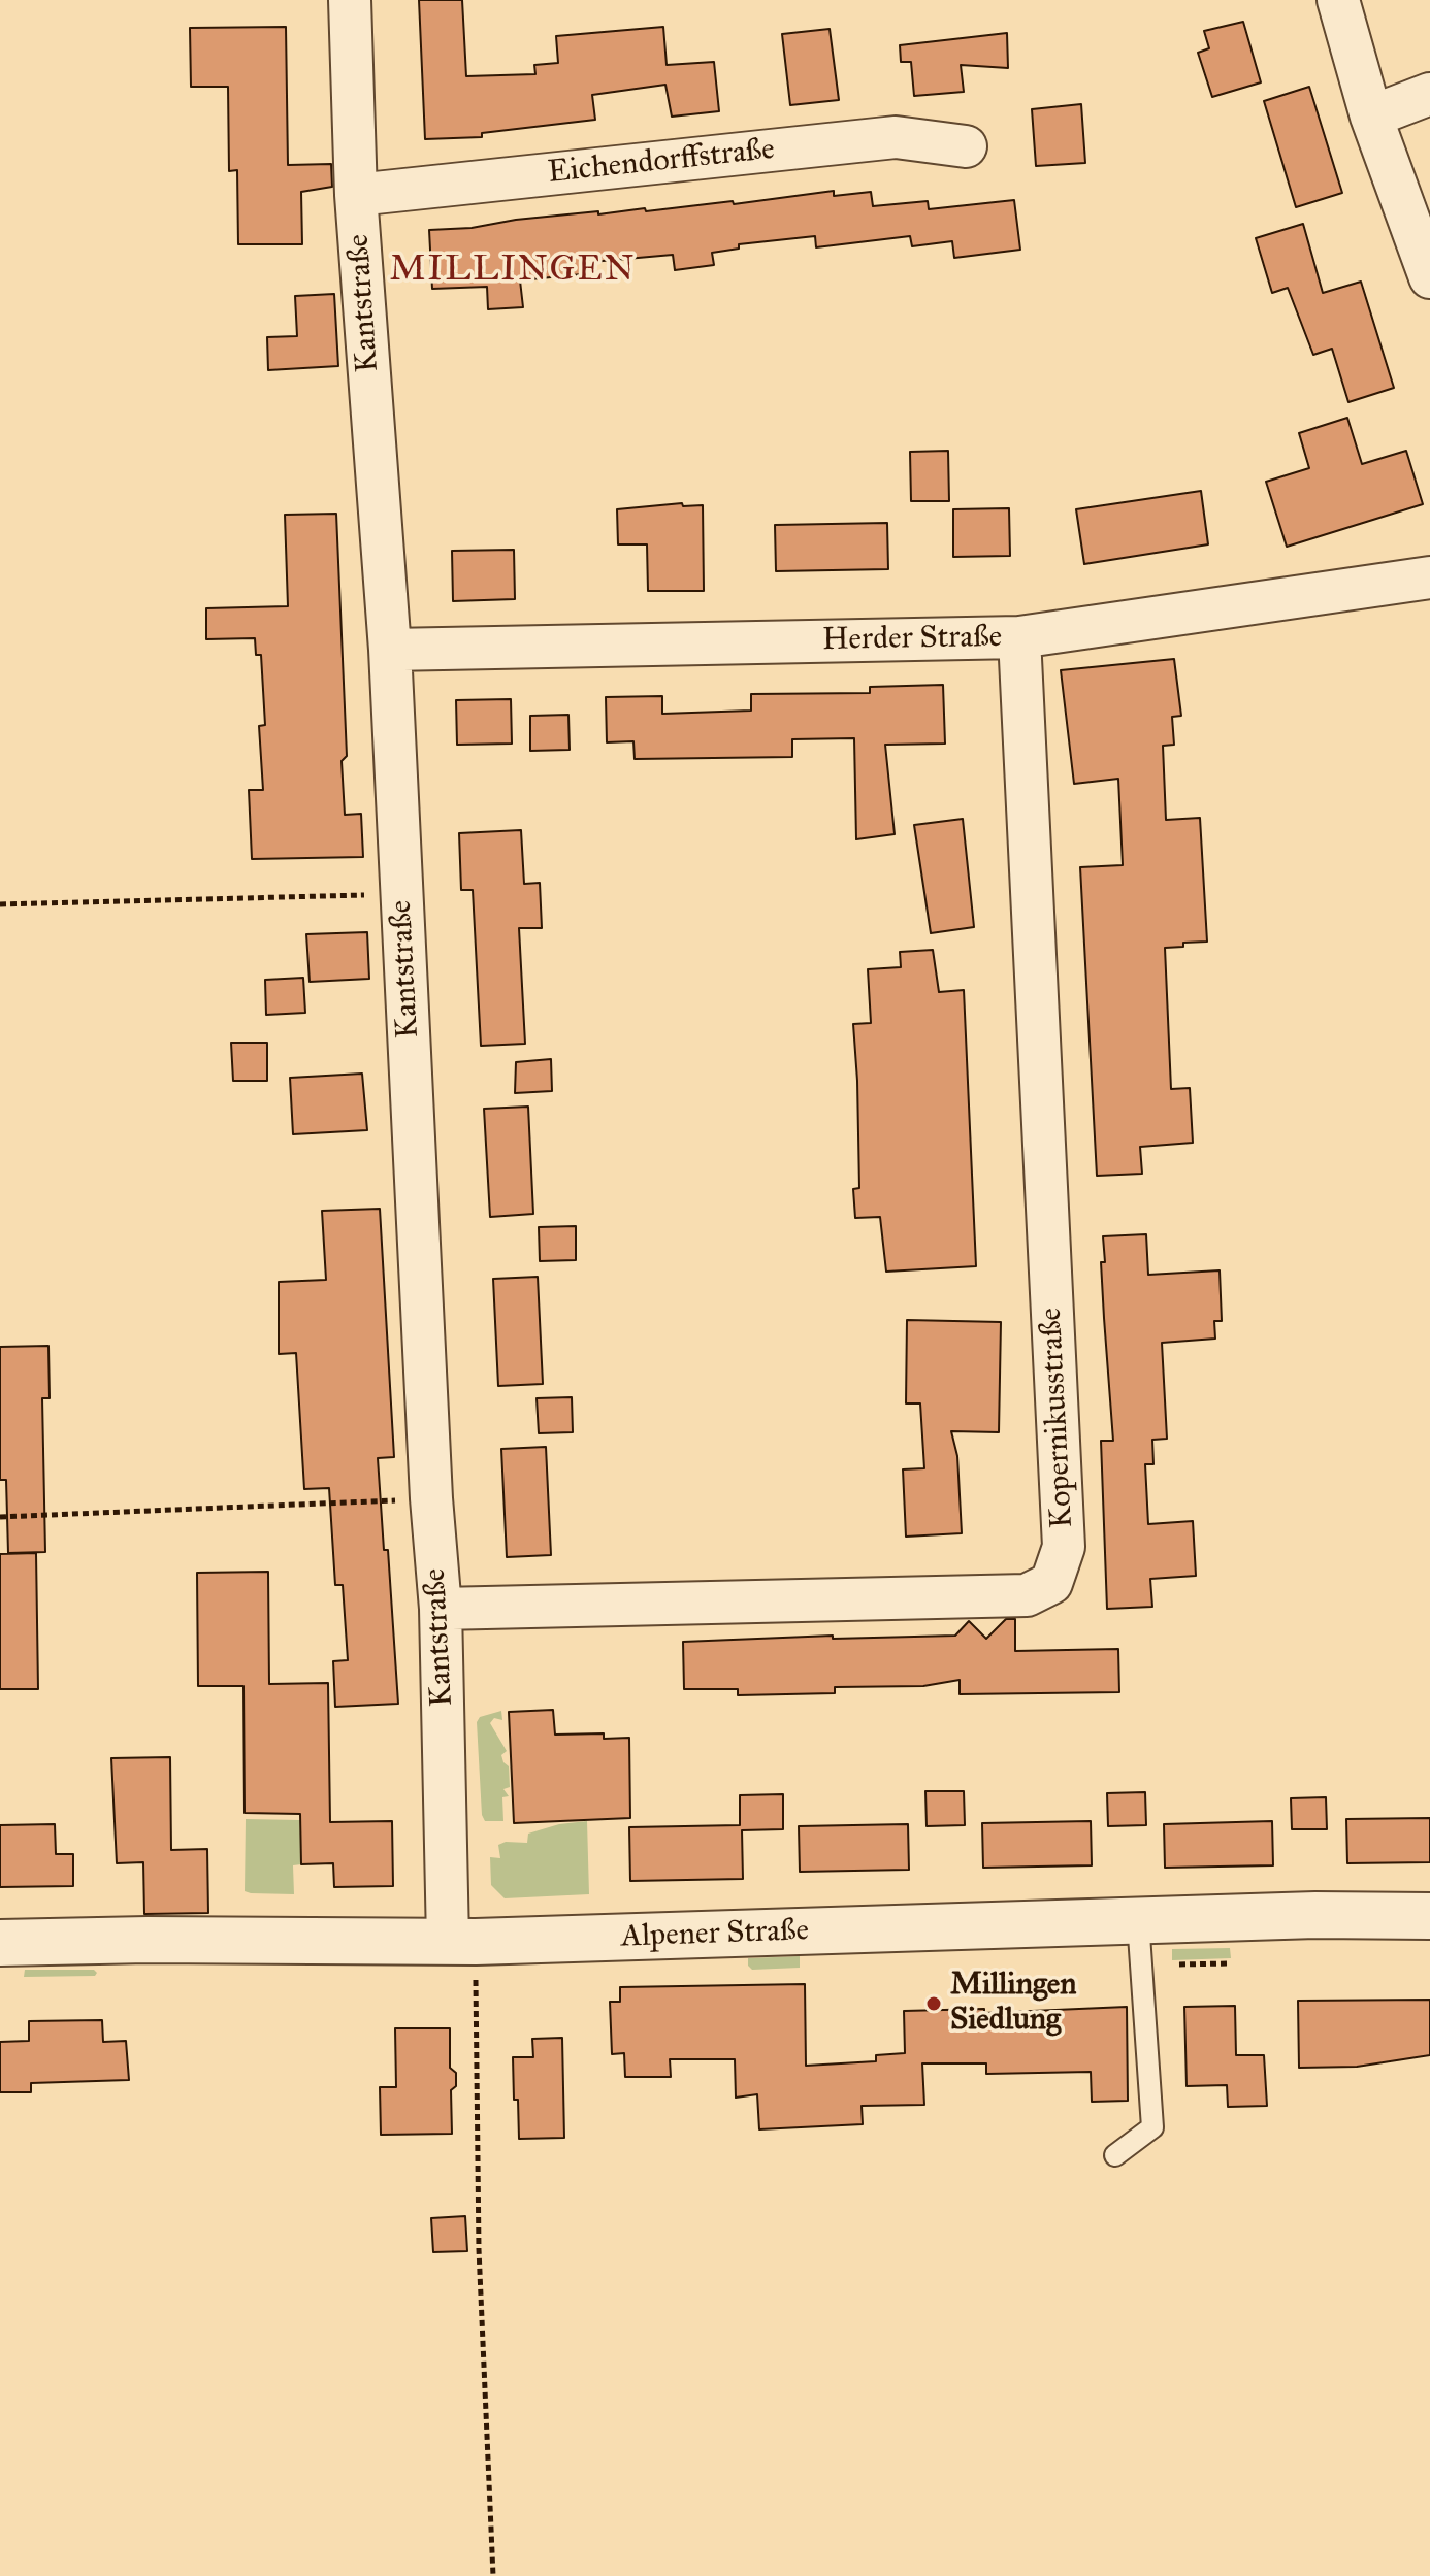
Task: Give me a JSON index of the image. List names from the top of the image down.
{
  "streets": {
    "street": [
      "Eichendorffstraße",
      "Kantstraße",
      "Herder Straße",
      "Kopernikusstraße",
      "Alpener Straße"
    ]
  },
  "crossings": [
    ["Eichendorffstraße", "Kantstraße"],
    ["Kantstraße", "Herder Straße"],
    ["Kantstraße", "Kopernikusstraße"],
    ["Kantstraße", "Alpener Straße"],
    ["Herder Straße", "Kopernikusstraße"]
  ],
  "districts": ["MILLINGEN"],
  "places": ["Millingen Siedlung"]
}
